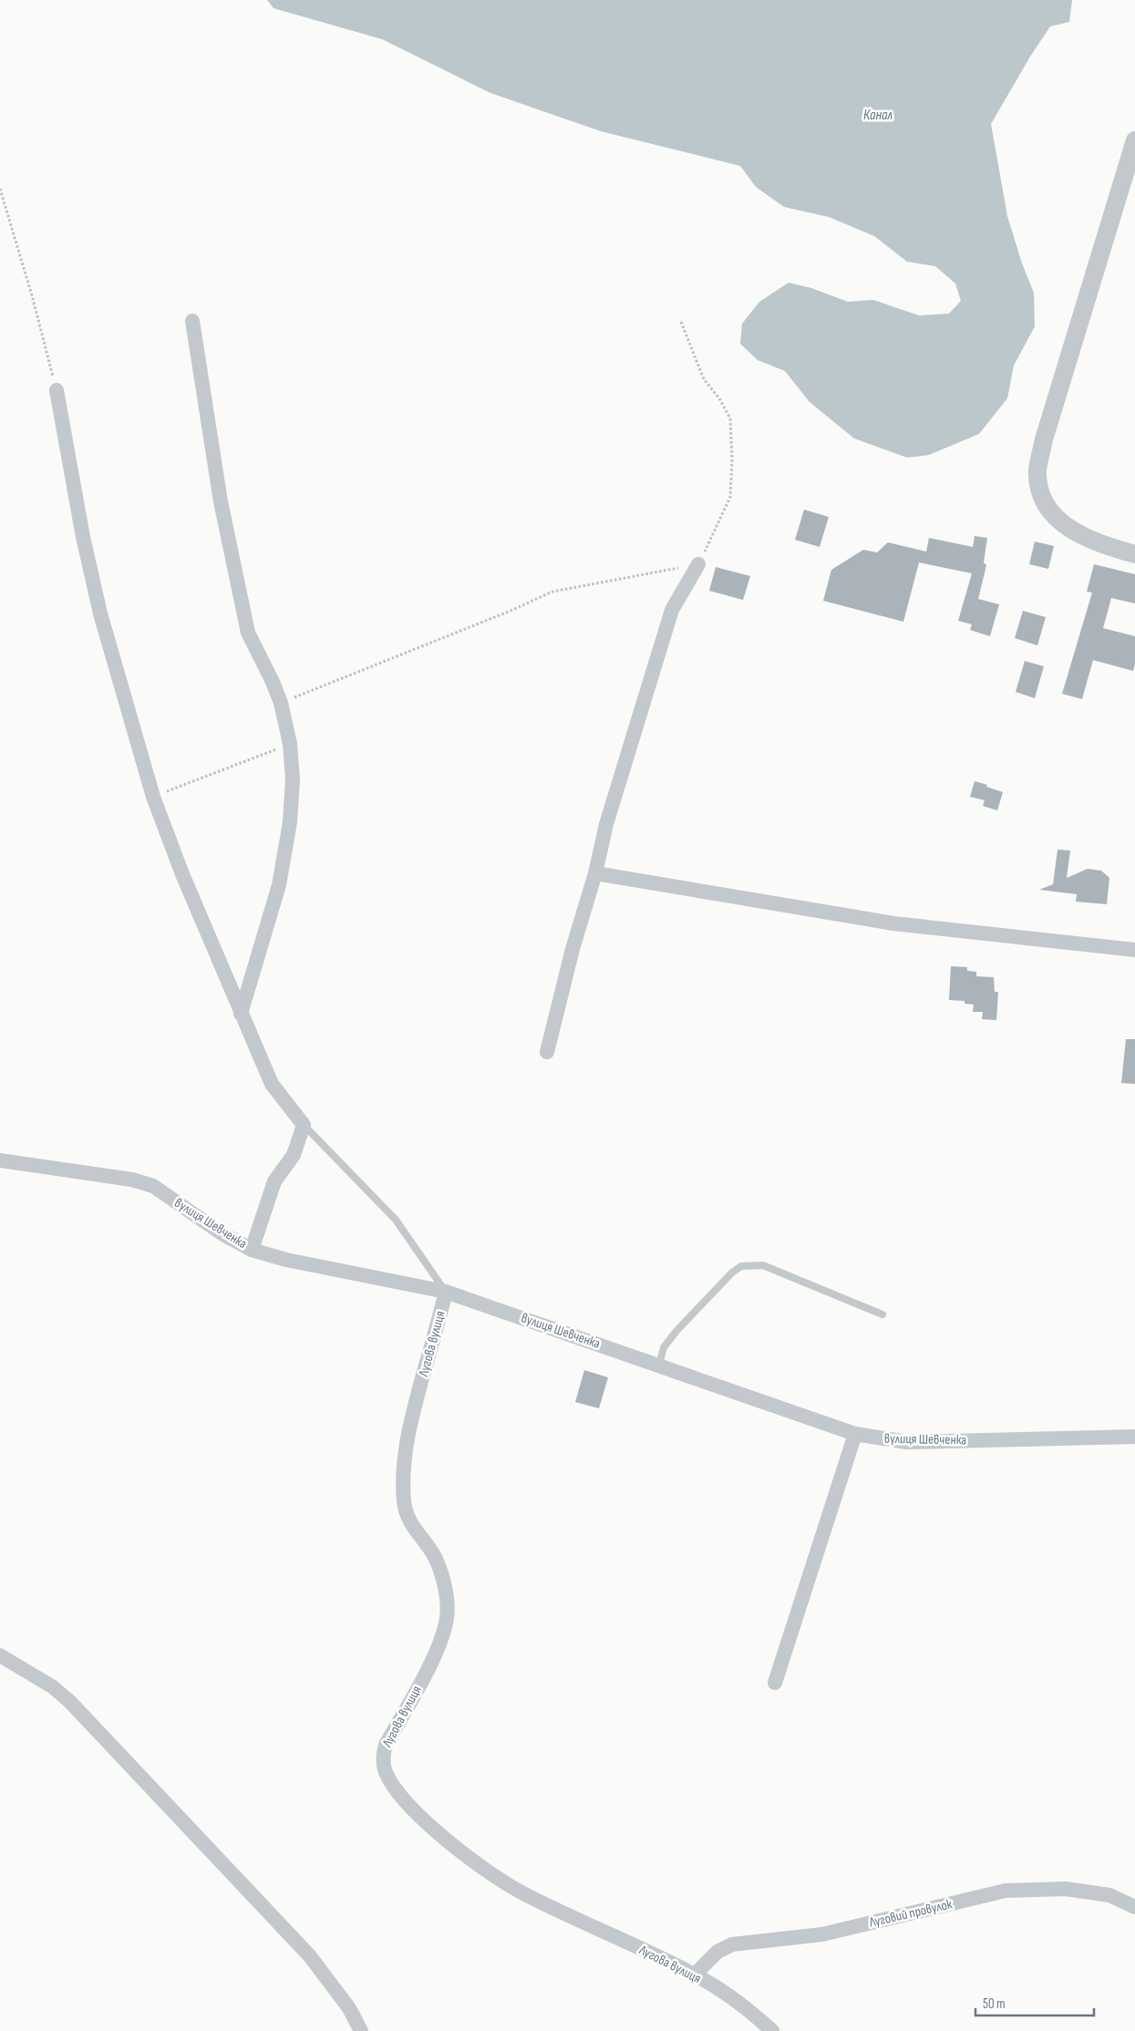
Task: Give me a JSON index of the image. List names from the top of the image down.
{
  "streets": {
    "street": ["вулиця Шевченка", "Лугова вулиця", "Луговий провулок"]
  },
  "crossings": [
    ["вулиця Шевченка", "Лугова вулиця"],
    ["Лугова вулиця", "Луговий провулок"]
  ],
  "water": ["Канал"],
  "scale_bar": "50 m"
}
